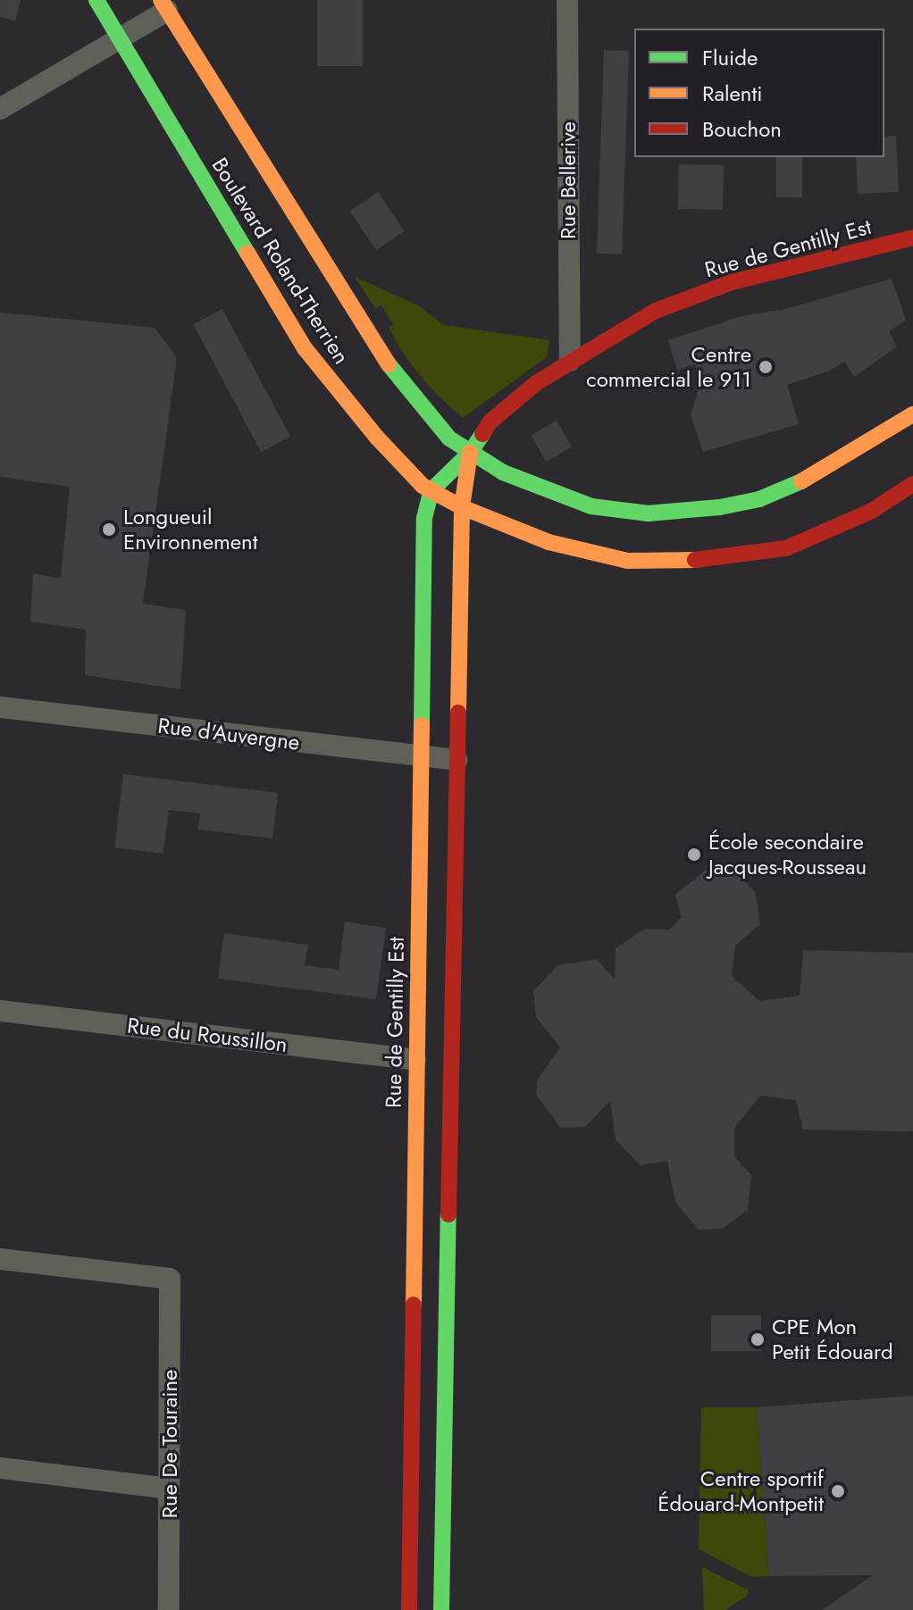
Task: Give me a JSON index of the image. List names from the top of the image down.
{
  "streets": {
    "street": [
      "Rue Bellerive",
      "Rue de Gentilly Est",
      "Boulevard Roland-Therrien",
      "Rue d'Auvergne",
      "Rue du Roussillon",
      "Rue De Touraine"
    ]
  },
  "crossings": [
    ["Rue Bellerive", "Rue de Gentilly Est"],
    ["Rue de Gentilly Est", "Boulevard Roland-Therrien"],
    ["Rue de Gentilly Est", "Rue d'Auvergne"],
    ["Rue de Gentilly Est", "Rue du Roussillon"]
  ],
  "places": [
    "Centre commercial le 911",
    "Longueuil Environnement",
    "École secondaire Jacques-Rousseau",
    "CPE Mon Petit Édouard",
    "Centre sportif Édouard-Montpetit"
  ],
  "legend": ["Fluide", "Ralenti", "Bouchon"]
}
